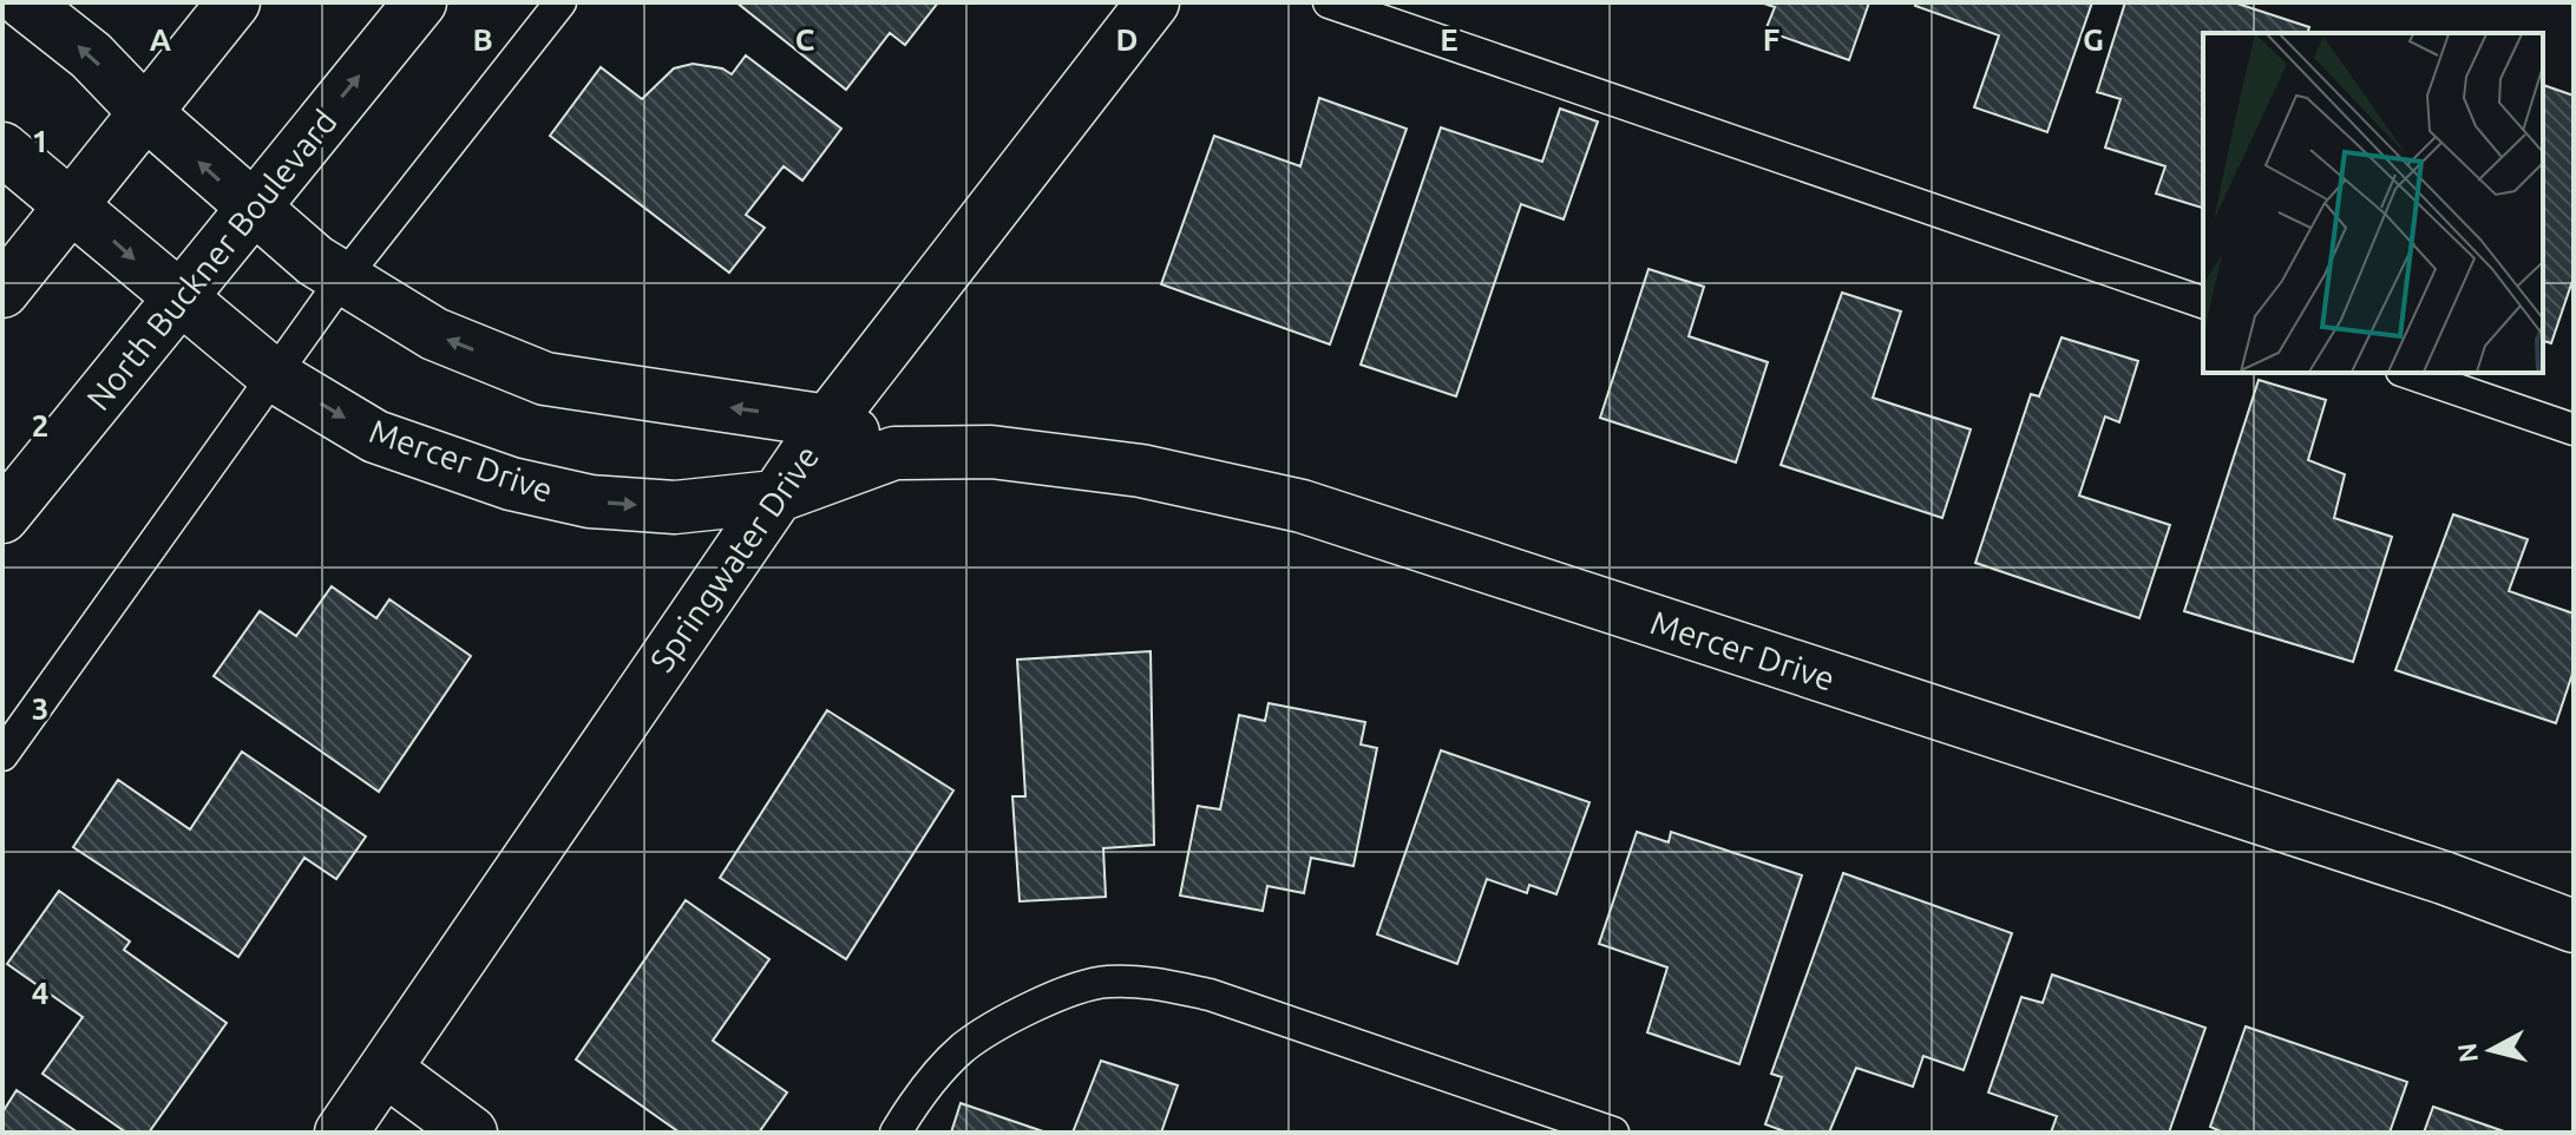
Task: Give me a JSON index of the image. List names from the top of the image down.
{
  "streets": {
    "street": ["North Buckner Boulevard", "Mercer Drive", "Springwater Drive"]
  },
  "crossings": [
    ["North Buckner Boulevard", "Mercer Drive"],
    ["Mercer Drive", "Springwater Drive"]
  ],
  "north": "left",
  "grid": {
    "columns": [
      "A",
      "B",
      "C",
      "D",
      "E",
      "F",
      "G"
    ],
    "rows": [
      "1",
      "2",
      "3",
      "4"
    ]
  }
}
